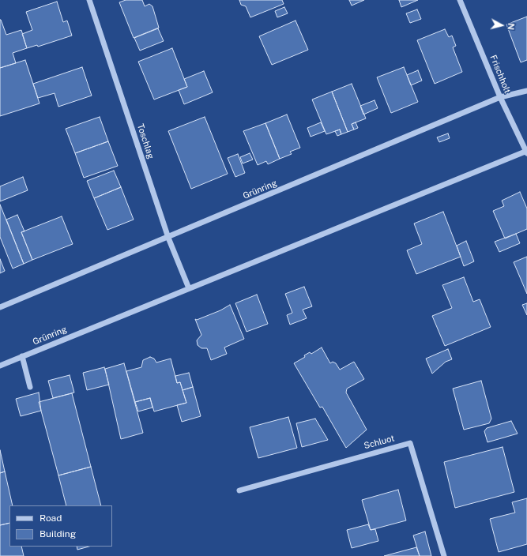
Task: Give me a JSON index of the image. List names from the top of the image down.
{
  "streets": {
    "street": [
      "Frischholt",
      "Toschlag",
      "Grünring",
      "Schluot"
    ]
  },
  "crossings": [
    ["Frischholt", "Grünring"],
    ["Toschlag", "Grünring"]
  ],
  "legend": ["Road", "Building"],
  "north": "right"
}
